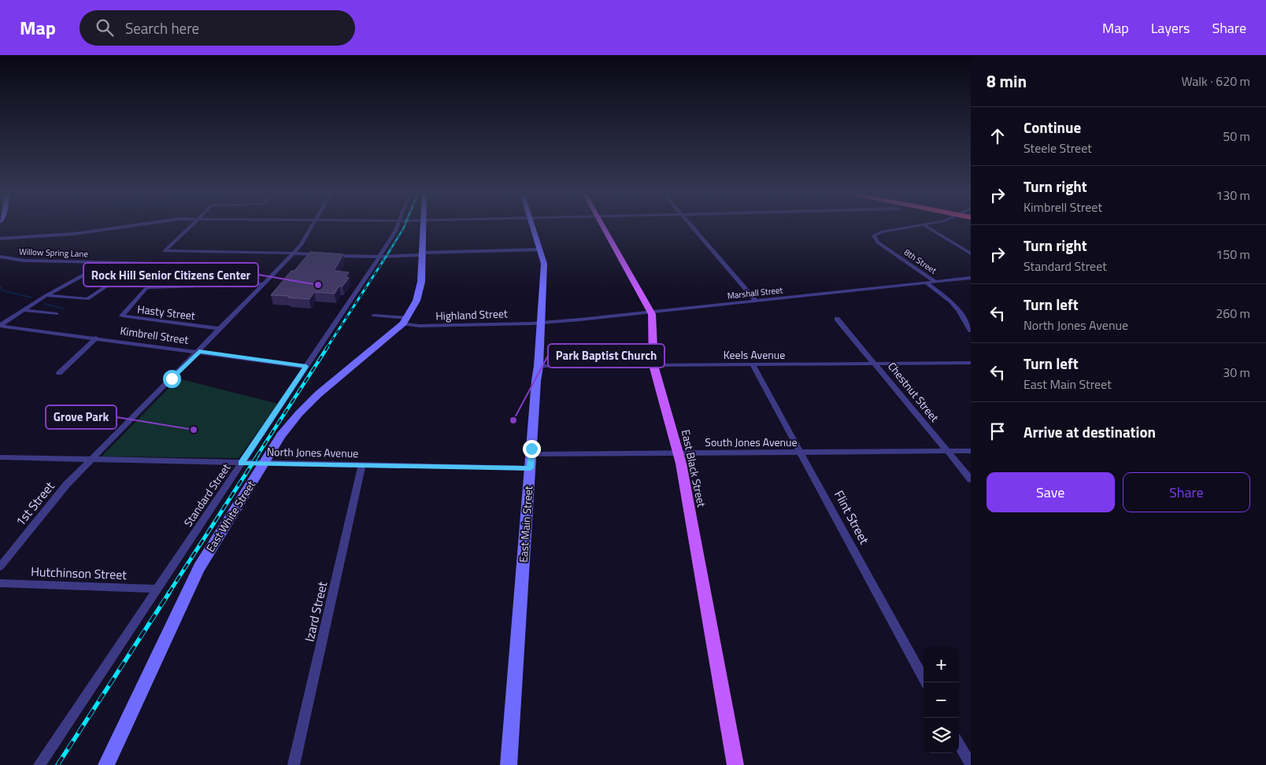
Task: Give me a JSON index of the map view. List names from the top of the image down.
{
  "streets": {
    "main road": ["East Black Street"],
    "street": [
      "Willow Spring Lane",
      "8th Street",
      "Marshall Street",
      "Hasty Street",
      "Highland Street",
      "Kimbrell Street",
      "Keels Avenue",
      "Chestnut Street",
      "South Jones Avenue",
      "North Jones Avenue",
      "Standard Street",
      "1st Street",
      "East White Street",
      "Flint Street",
      "East Main Street",
      "Hutchinson Street",
      "Izard Street"
    ]
  },
  "crossings": [
    ["Willow Spring Lane", "Kimbrell Street"],
    ["8th Street", "Marshall Street"],
    ["Marshall Street", "Highland Street"],
    ["Marshall Street", "East Black Street"],
    ["Marshall Street", "East Main Street"],
    ["Hasty Street", "1st Street"],
    ["Highland Street", "East White Street"],
    ["Highland Street", "East Main Street"],
    ["Kimbrell Street", "Standard Street"],
    ["Kimbrell Street", "1st Street"],
    ["Keels Avenue", "Chestnut Street"],
    ["Keels Avenue", "East Black Street"],
    ["Keels Avenue", "Flint Street"],
    ["Keels Avenue", "East Main Street"],
    ["Chestnut Street", "South Jones Avenue"],
    ["South Jones Avenue", "East Black Street"],
    ["South Jones Avenue", "Flint Street"],
    ["South Jones Avenue", "East Main Street"],
    ["North Jones Avenue", "Standard Street"],
    ["North Jones Avenue", "1st Street"],
    ["North Jones Avenue", "East White Street"],
    ["North Jones Avenue", "East Main Street"],
    ["North Jones Avenue", "Izard Street"],
    ["Standard Street", "Hutchinson Street"]
  ],
  "places": ["Rock Hill Senior Citizens Center", "Park Baptist Church", "Grove Park"],
  "page": {
    "header": "Map",
    "search": "Search here",
    "nav": ["Map", "Layers", "Share"],
    "heading": ["8 min", "Walk · 620 m"],
    "list": [
      ["Continue", "Steele Street", "50 m"],
      ["Turn right", "Kimbrell Street", "130 m"],
      ["Turn right", "Standard Street", "150 m"],
      ["Turn left", "North Jones Avenue", "260 m"],
      ["Turn left", "East Main Street", "30 m"],
      "Arrive at destination"
    ],
    "buttons": ["Save", "Share"],
    "map_buttons": ["+", "−"]
  }
}
